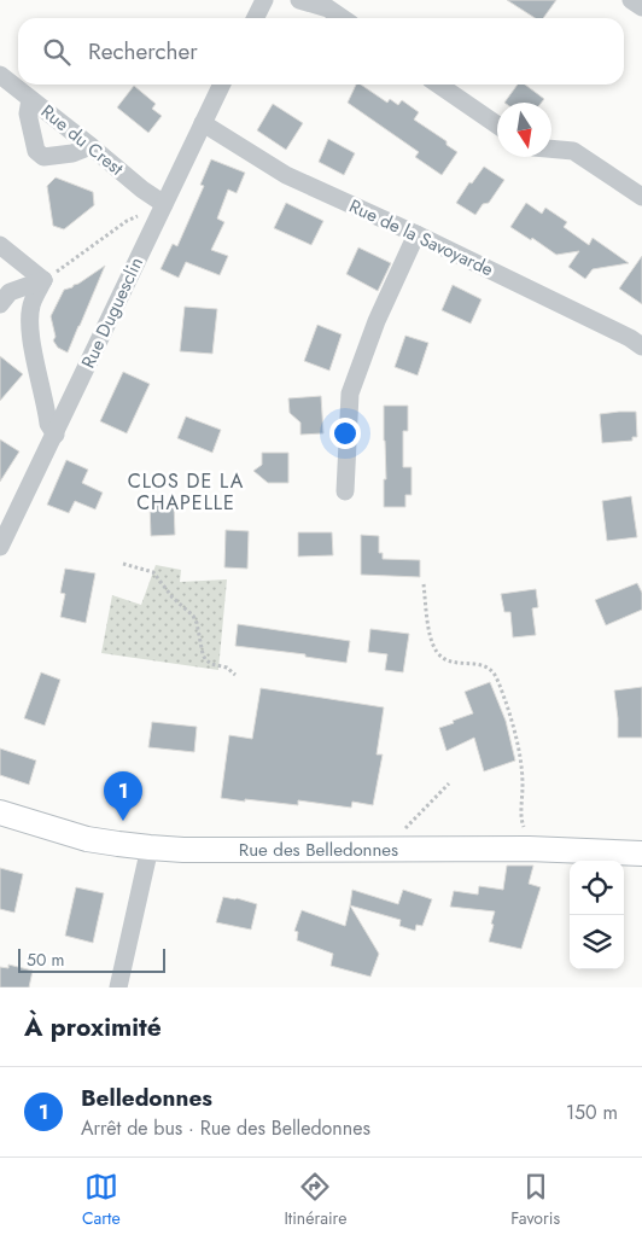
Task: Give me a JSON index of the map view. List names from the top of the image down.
{
  "streets": {
    "main road": ["Rue des Belledonnes"],
    "street": ["Rue du Crest", "Rue de la Savoyarde", "Rue Duguesclin"]
  },
  "crossings": [
    ["Rue du Crest", "Rue Duguesclin"],
    ["Rue de la Savoyarde", "Rue Duguesclin"]
  ],
  "districts": ["CLOS DE LA CHAPELLE"],
  "scale_bar": "50 m",
  "north": "bottom",
  "page": {
    "search": "Rechercher",
    "pins": "1",
    "scale": "50 m",
    "heading": "À proximité",
    "list": [
      {
        "mark": "1",
        "name": "Belledonnes",
        "note": "Arrêt de bus · Rue des Belledonnes",
        "value": "150 m"
      }
    ],
    "nav": ["Carte", "Itinéraire", "Favoris"]
  }
}
